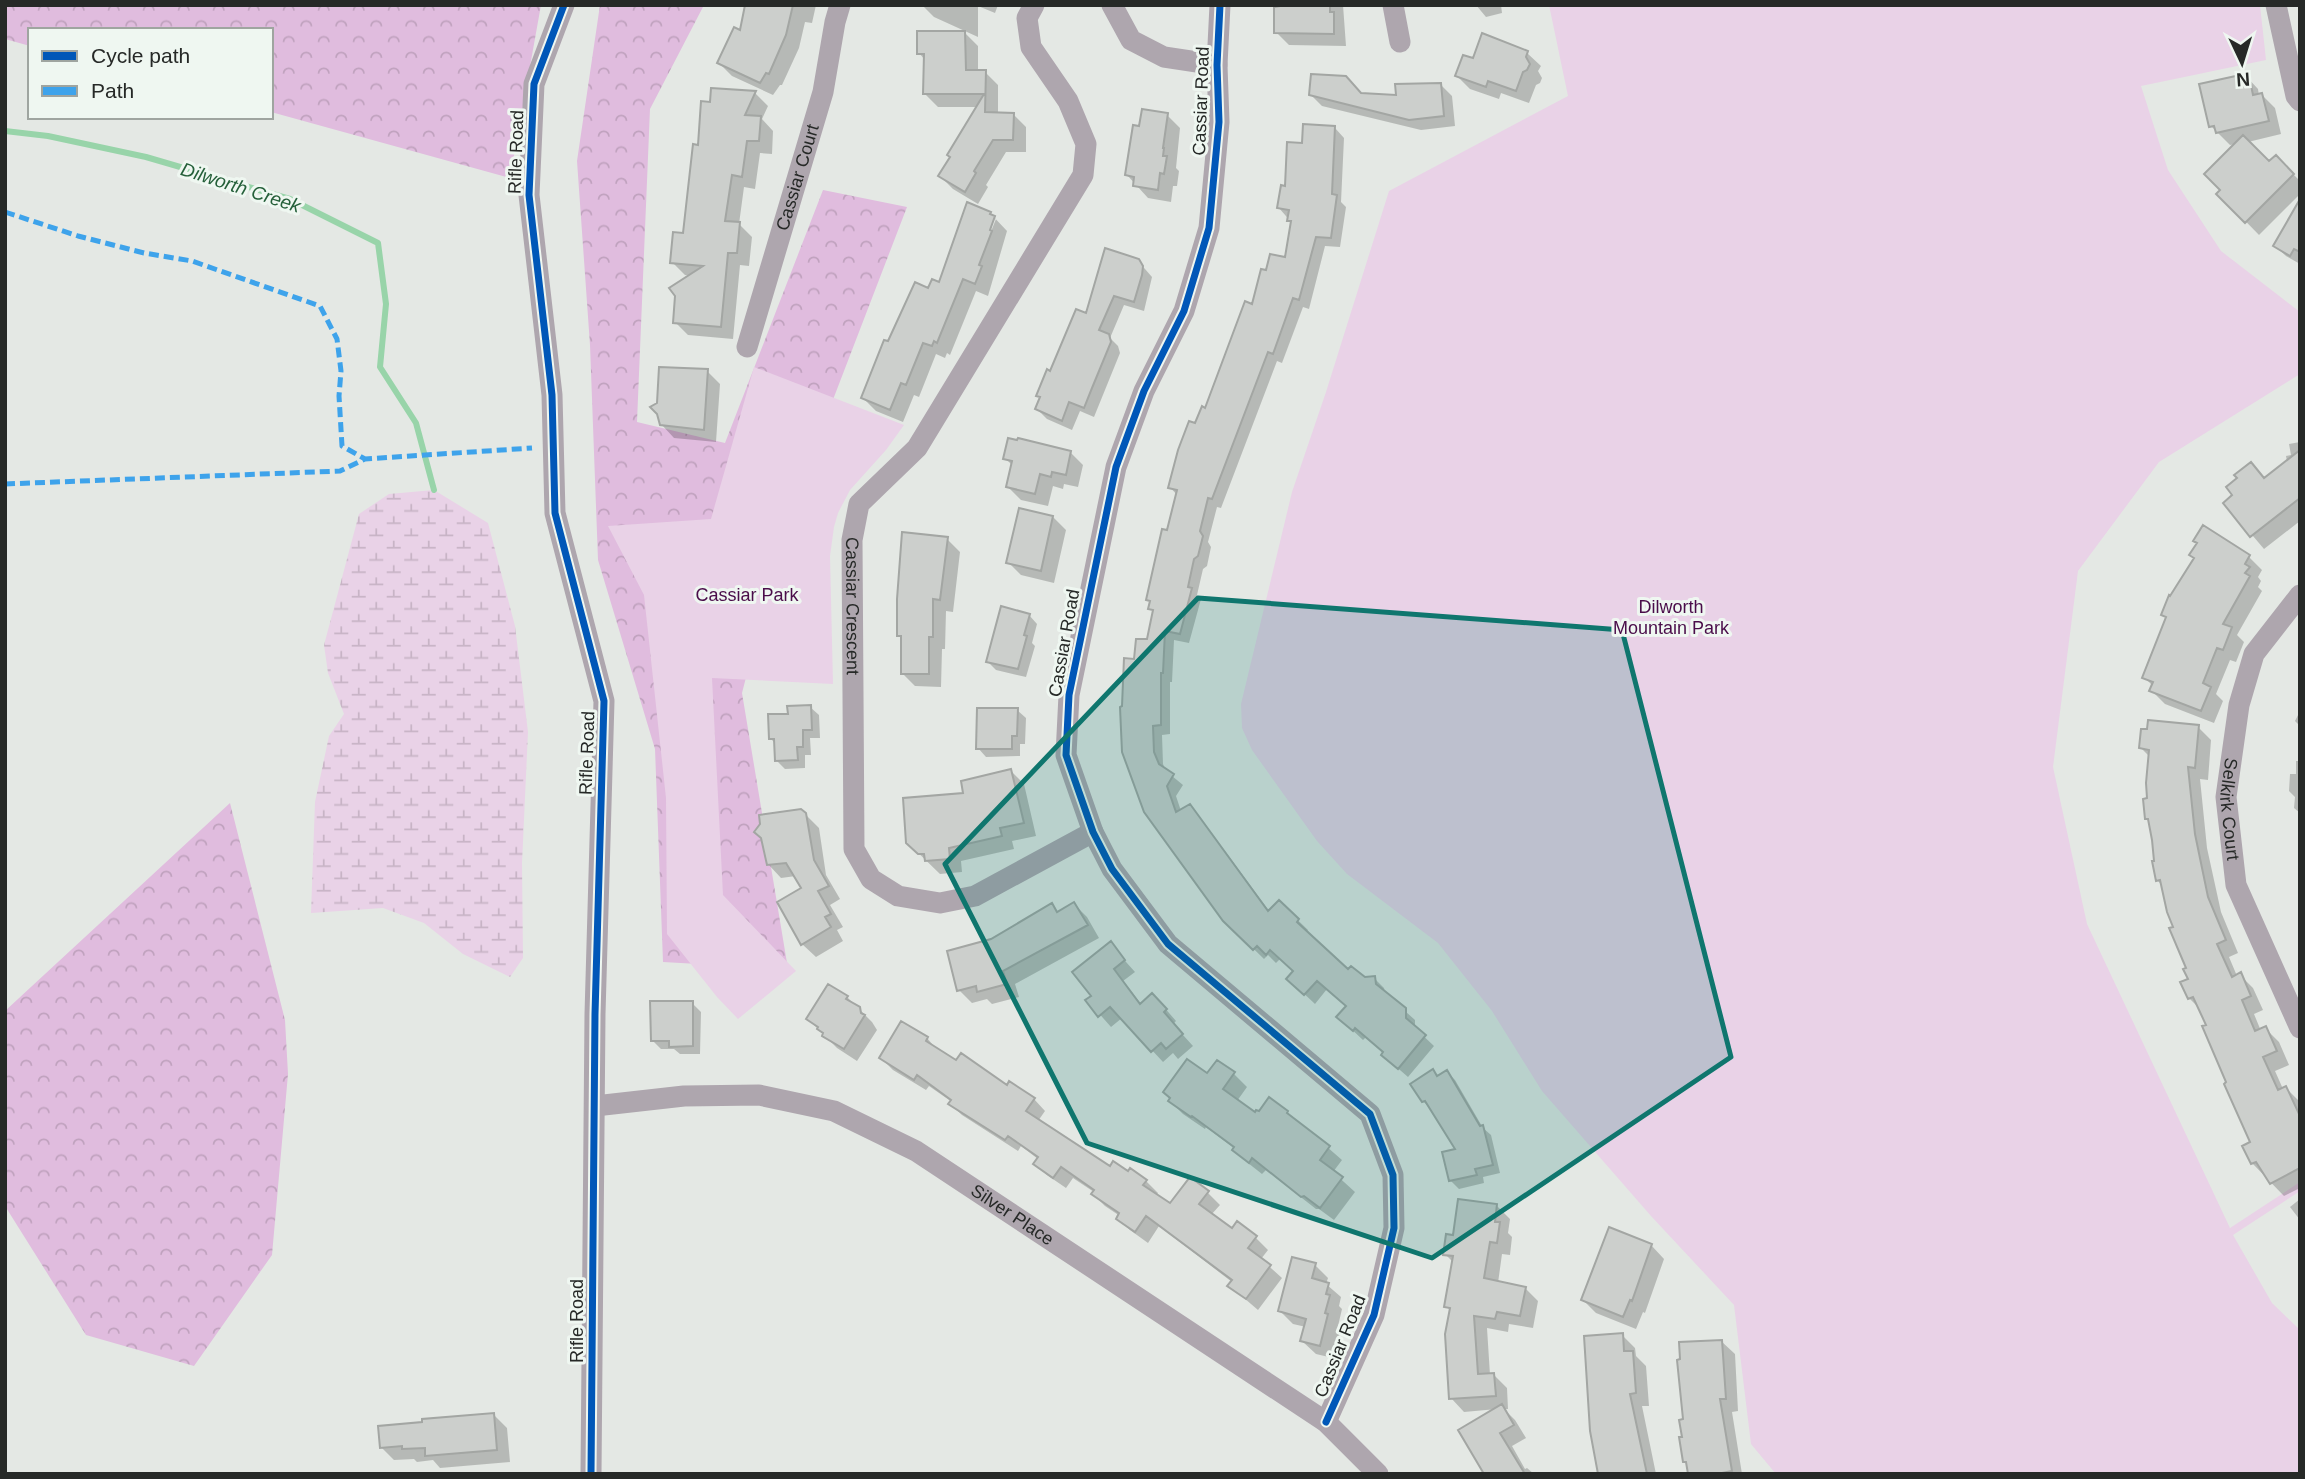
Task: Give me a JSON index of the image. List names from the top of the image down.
{
  "streets": {
    "street": [
      "Cassiar Road",
      "Rifle Road",
      "Cassiar Court",
      "Cassiar Crescent",
      "Selkirk Court",
      "Silver Place"
    ]
  },
  "crossings": [
    ["Cassiar Road", "Cassiar Crescent"],
    ["Cassiar Road", "Silver Place"],
    ["Rifle Road", "Silver Place"]
  ],
  "water": ["Dilworth Creek"],
  "parks": ["Cassiar Park", "Dilworth Mountain Park"],
  "legend": ["Cycle path", "Path"],
  "north": "bottom"
}
